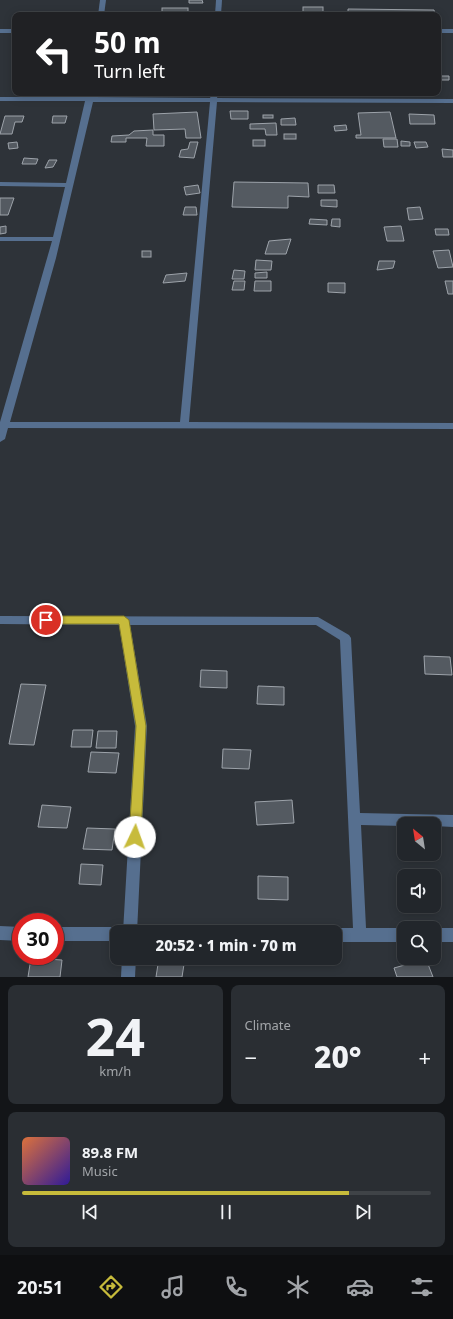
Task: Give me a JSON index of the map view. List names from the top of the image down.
{
  "north": "top left",
  "page": {
    "turn": ["50 m", "Turn left"],
    "limit": "30",
    "trip": "20:52 · 1 min · 70 m",
    "tile": [
      ["24", "km/h"],
      "Climate"
    ],
    "heat": ["−", "20°", "+"],
    "song": ["89.8 FM", "Music"],
    "tabs": "20:51"
  }
}
